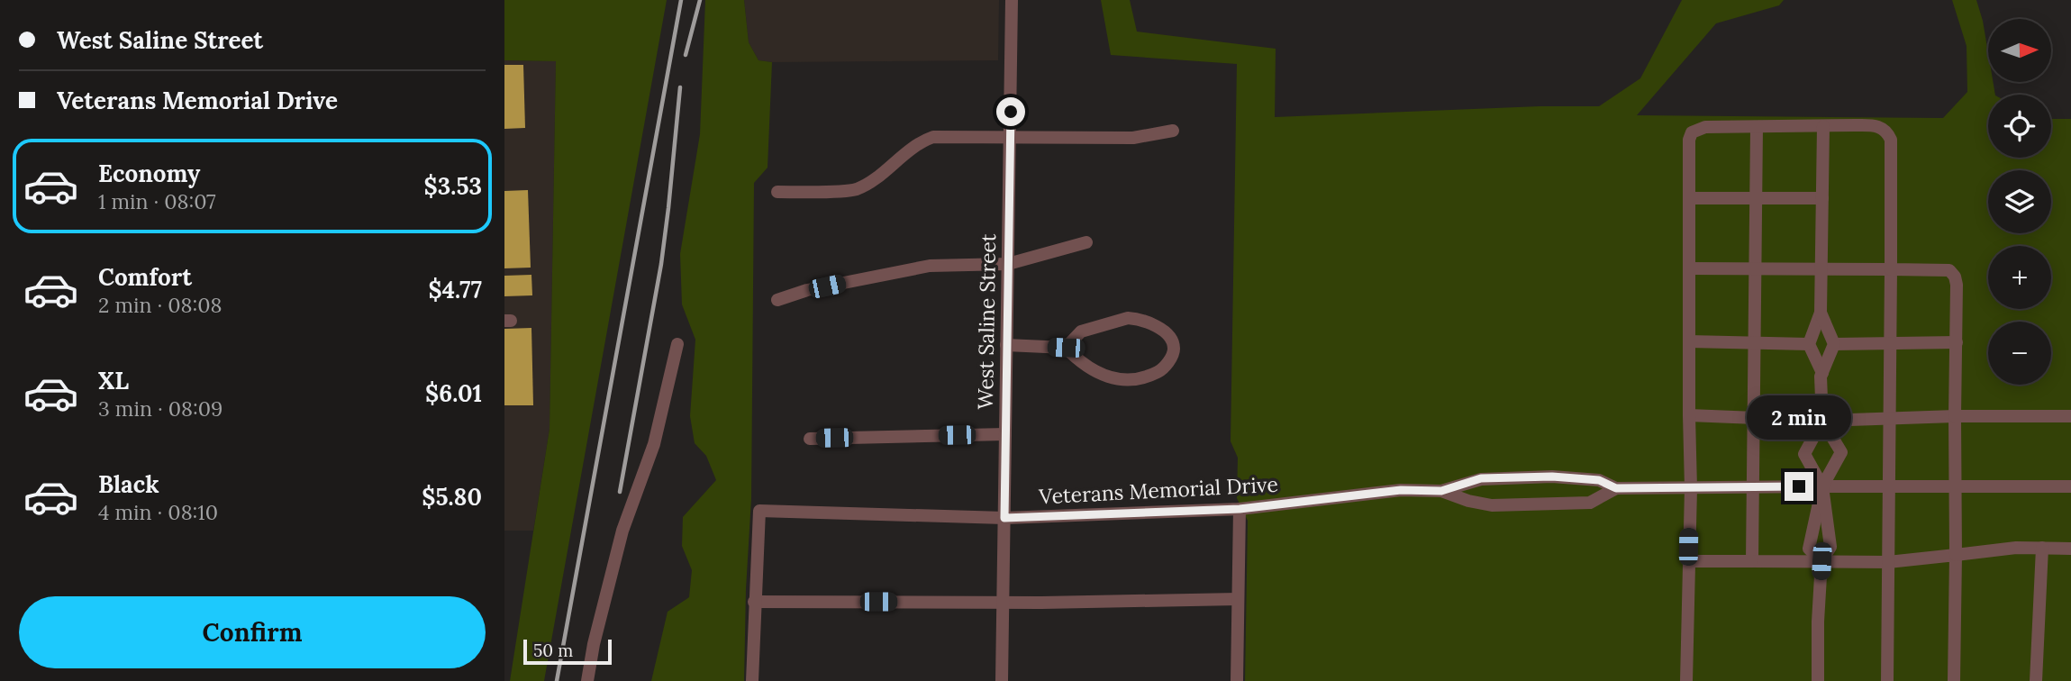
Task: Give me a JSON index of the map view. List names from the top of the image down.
{
  "streets": {
    "street": ["West Saline Street", "Veterans Memorial Drive"]
  },
  "crossings": [
    ["West Saline Street", "Veterans Memorial Drive"]
  ],
  "scale_bar": "50 m",
  "north": "right",
  "page": {
    "banner": ["West Saline Street", "Veterans Memorial Drive"],
    "map_buttons": ["+", "−"],
    "list": [
      {
        "name": "Economy",
        "note": "1 min · 08:07",
        "value": "$3.53"
      },
      {
        "name": "Comfort",
        "note": "2 min · 08:08",
        "value": "$4.77"
      },
      {
        "name": "XL",
        "note": "3 min · 08:09",
        "value": "$6.01"
      },
      {
        "name": "Black",
        "note": "4 min · 08:10",
        "value": "$5.80"
      }
    ],
    "bubble": "2 min",
    "buttons": "Confirm",
    "scale": "50 m"
  }
}
